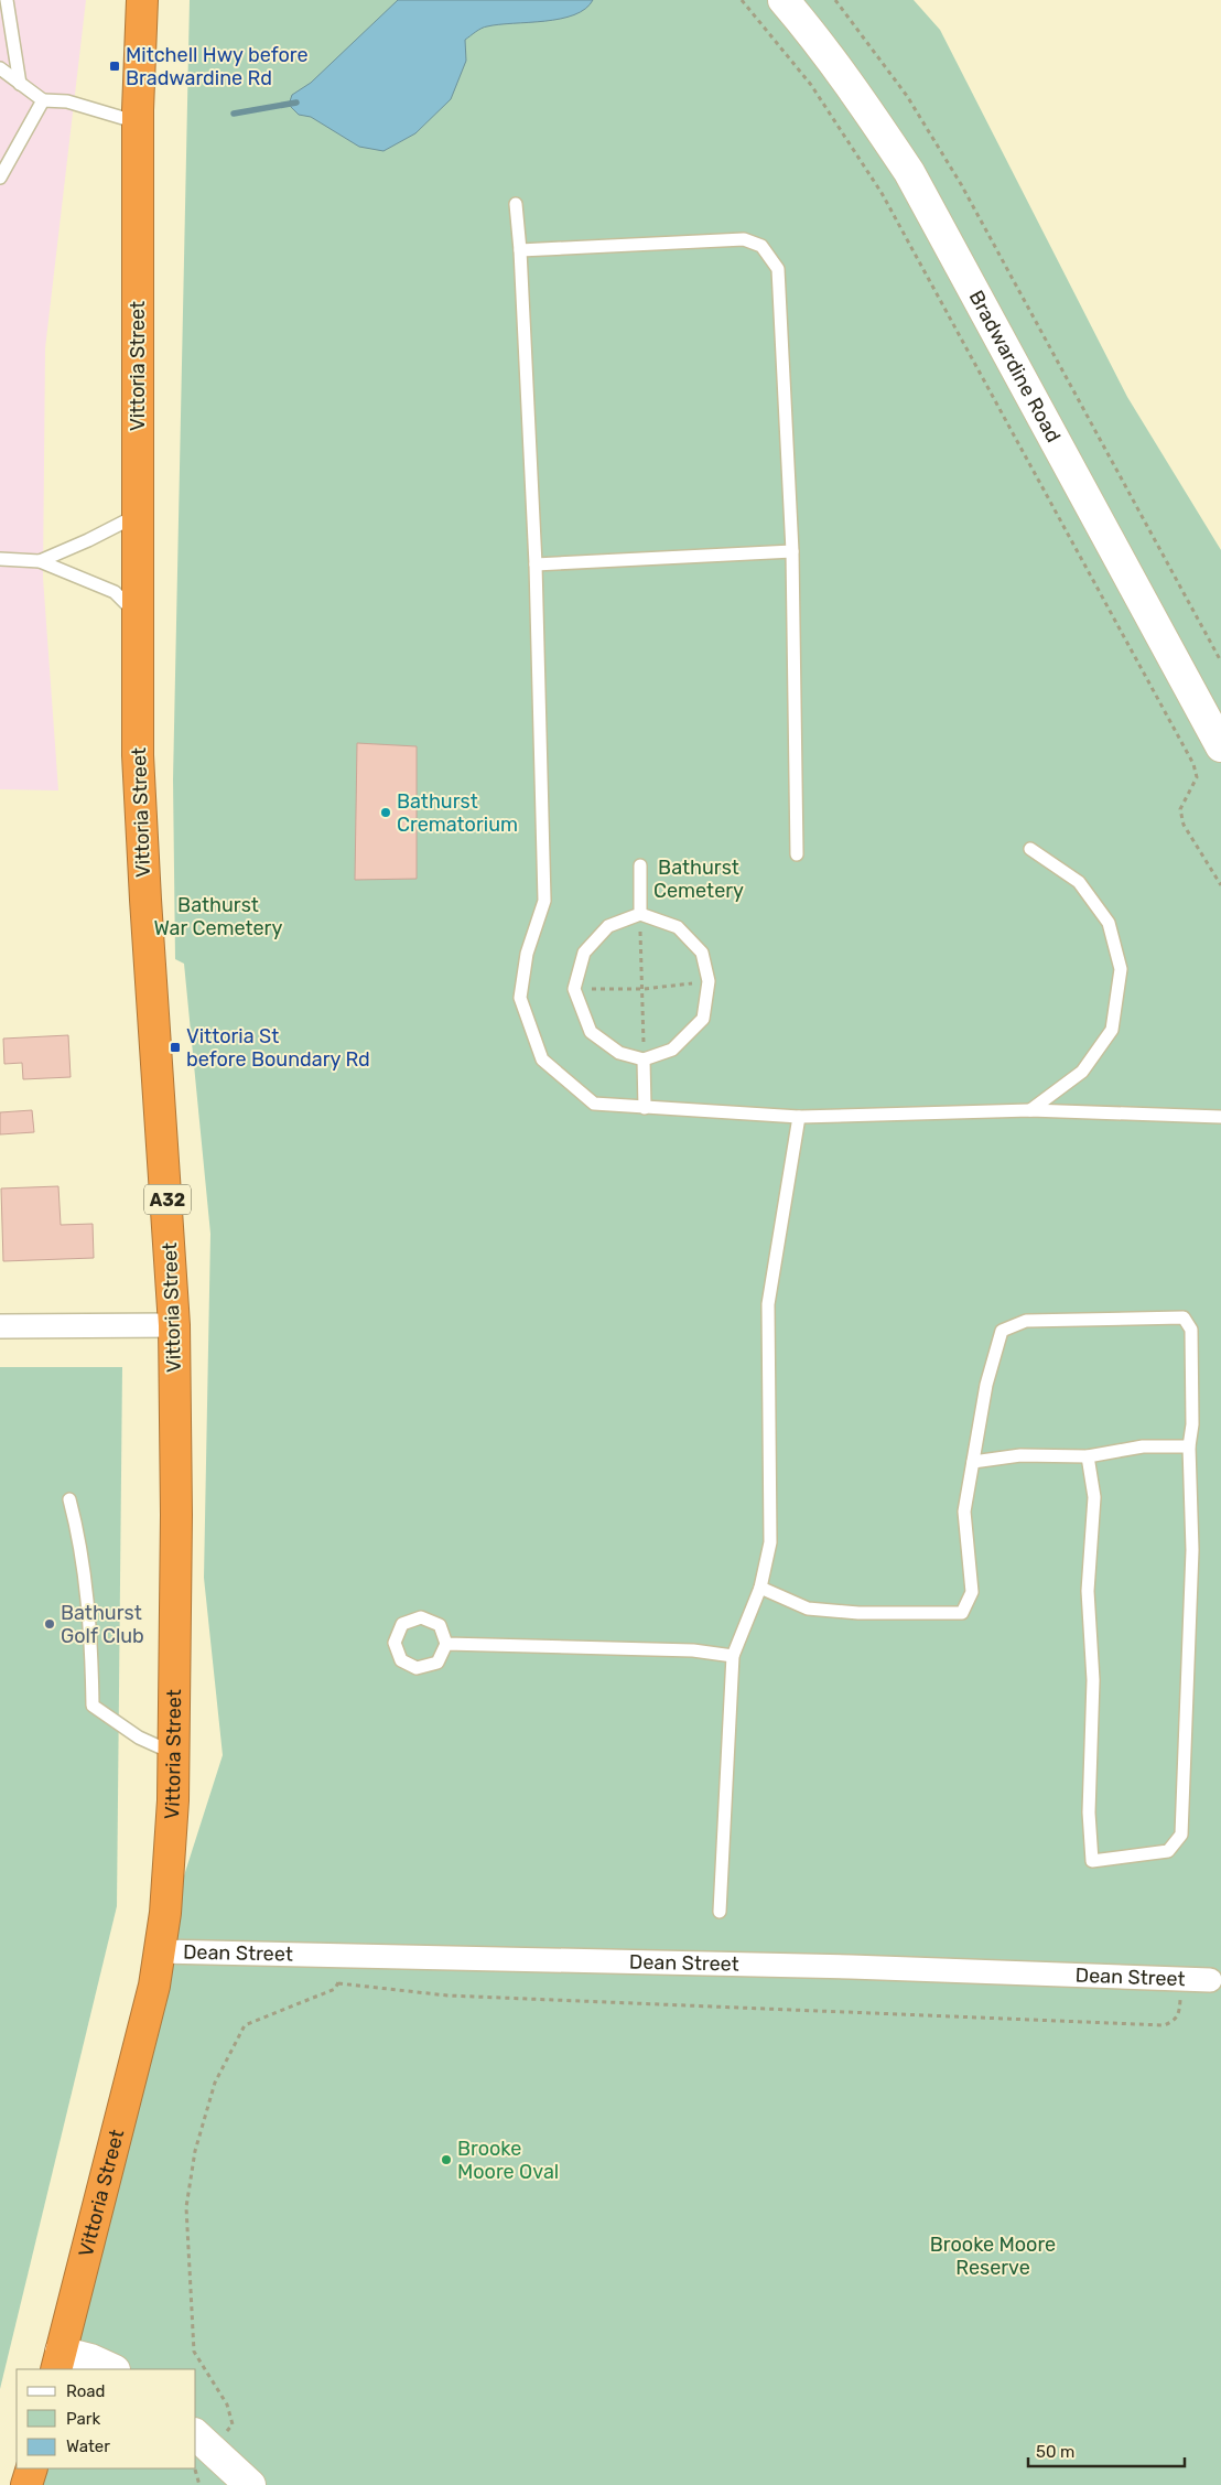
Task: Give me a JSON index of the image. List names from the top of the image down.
{
  "streets": {
    "highway": ["Vittoria Street", "A32"],
    "main road": ["Bradwardine Road"],
    "street": ["Dean Street"]
  },
  "crossings": [
    ["Vittoria Street", "Dean Street"]
  ],
  "parks": ["Bathurst Cemetery", "Bathurst War Cemetery", "Brooke Moore Reserve"],
  "places": {
    "transit": ["Mitchell Hwy before Bradwardine Rd", "Vittoria St before Boundary Rd"],
    "other": ["Bathurst Crematorium", "Bathurst Golf Club", "Brooke Moore Oval"]
  },
  "legend": ["Road", "Park", "Water"],
  "scale_bar": "50 m"
}
